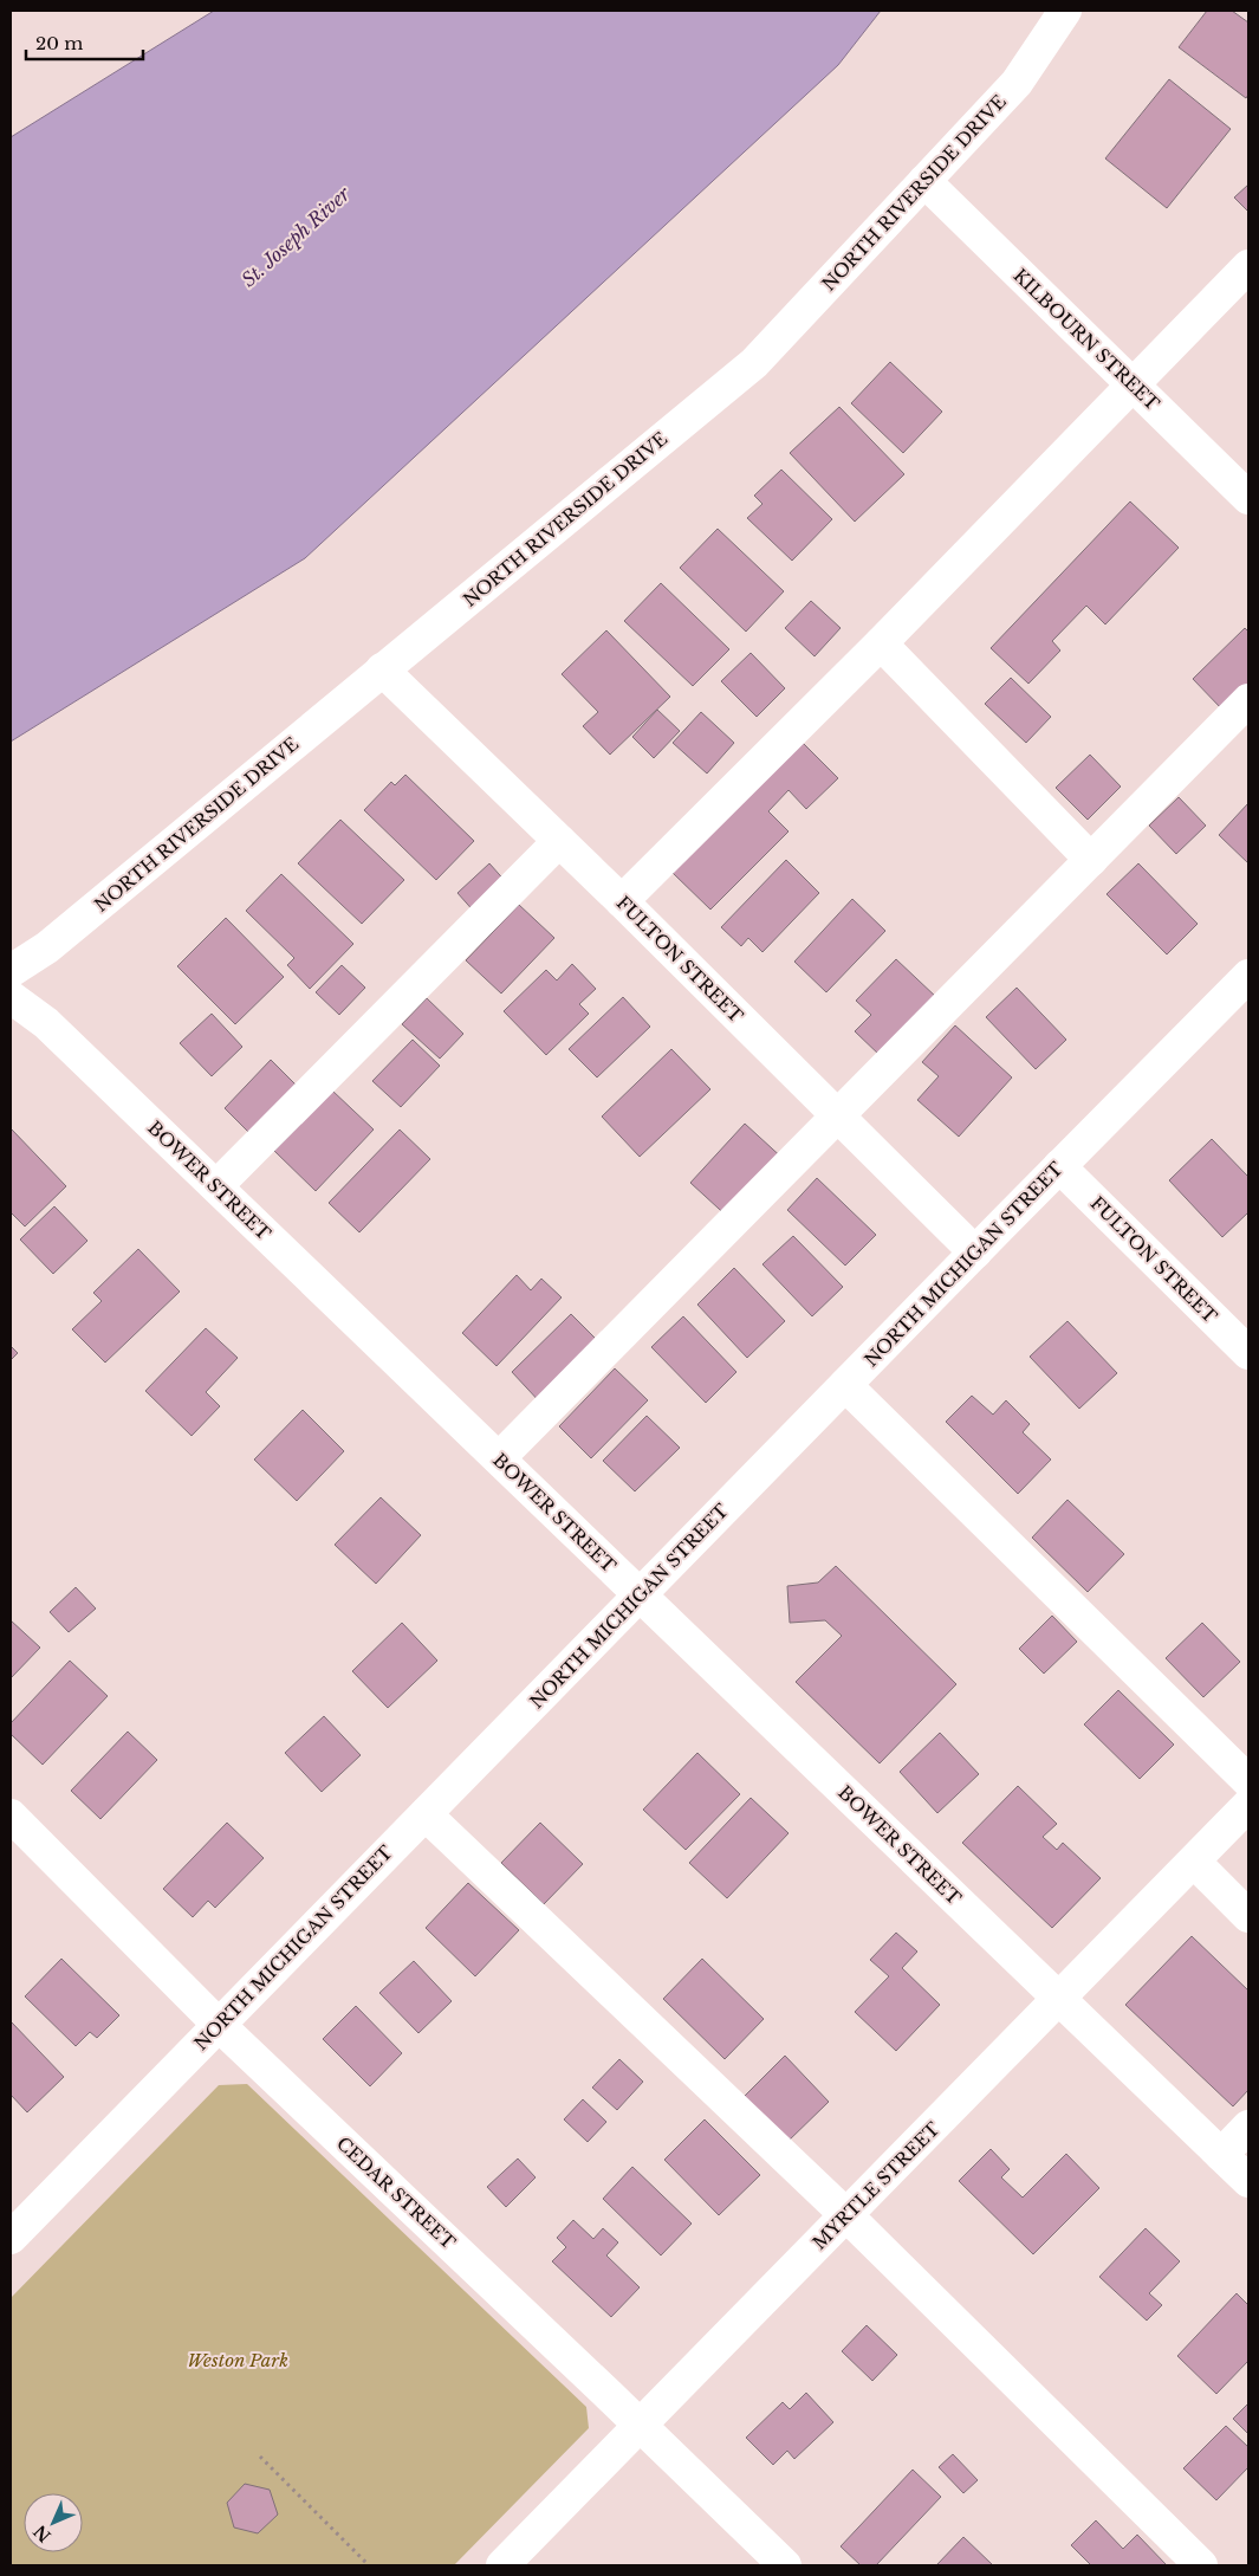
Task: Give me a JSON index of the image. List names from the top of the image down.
{
  "streets": {
    "street": [
      "NORTH RIVERSIDE DRIVE",
      "KILBOURN STREET",
      "FULTON STREET",
      "BOWER STREET",
      "NORTH MICHIGAN STREET",
      "MYRTLE STREET",
      "CEDAR STREET"
    ]
  },
  "crossings": [
    ["NORTH RIVERSIDE DRIVE", "KILBOURN STREET"],
    ["NORTH RIVERSIDE DRIVE", "FULTON STREET"],
    ["FULTON STREET", "NORTH MICHIGAN STREET"],
    ["BOWER STREET", "NORTH MICHIGAN STREET"],
    ["BOWER STREET", "MYRTLE STREET"],
    ["NORTH MICHIGAN STREET", "CEDAR STREET"],
    ["MYRTLE STREET", "CEDAR STREET"]
  ],
  "water": ["St. Joseph River"],
  "parks": ["Weston Park"],
  "scale_bar": "20 m",
  "north": "bottom left"
}
